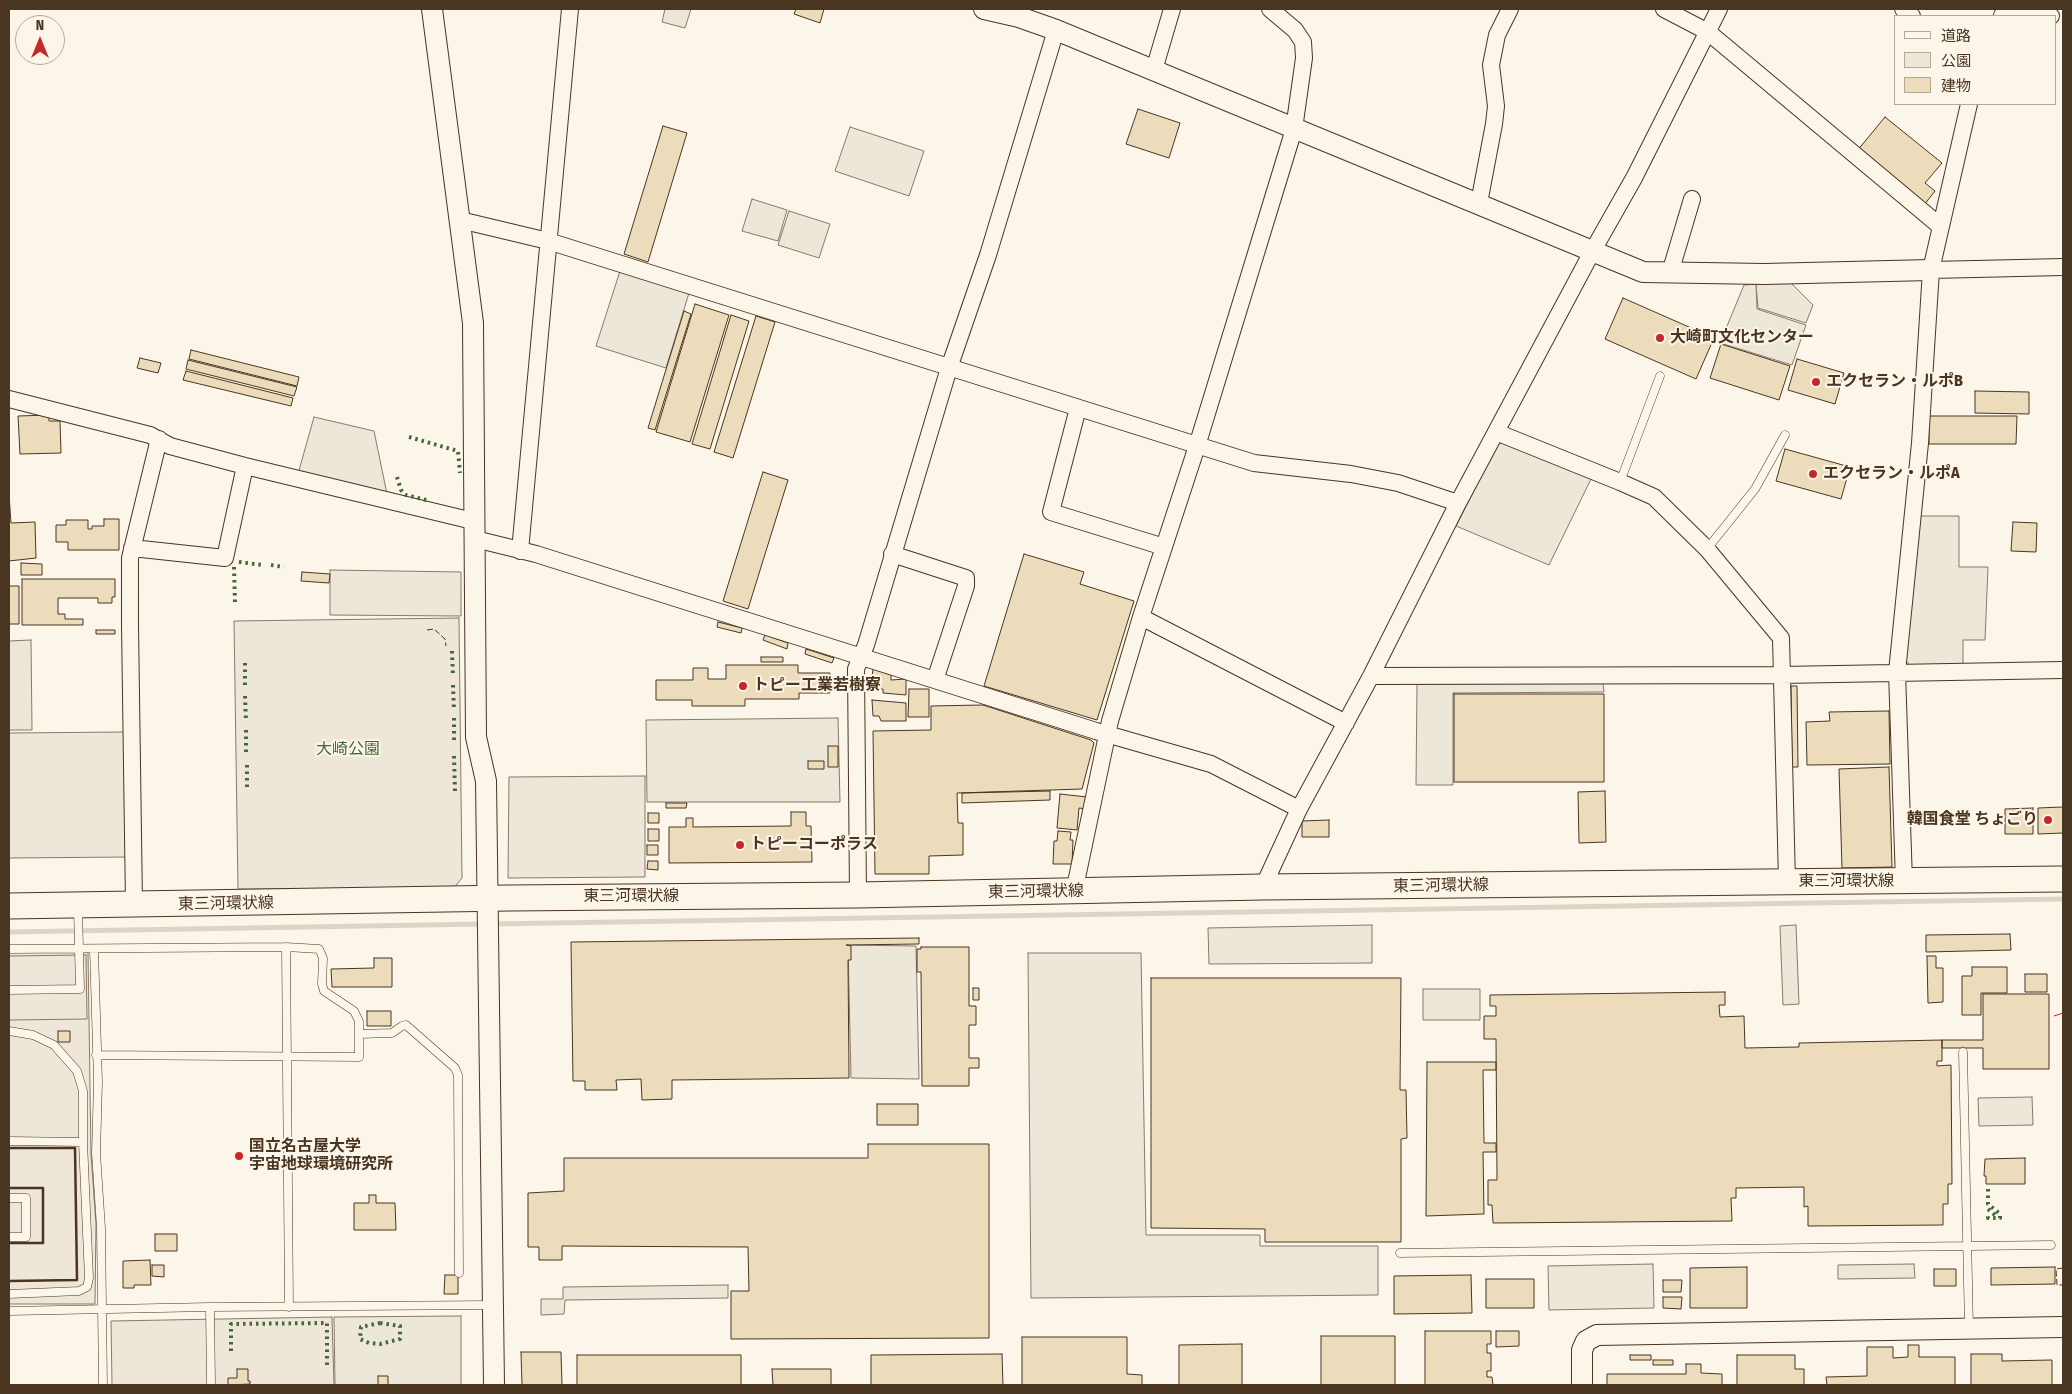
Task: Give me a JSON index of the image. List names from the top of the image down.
{
  "streets": {
    "main road": ["東三河環状線"]
  },
  "parks": ["大崎公園"],
  "places": [
    "大崎町文化センター",
    "エクセラン・ルポB",
    "エクセラン・ルポA",
    "トピー工業若樹寮",
    "韓国食堂 ちょごり",
    "トピーコーポラス",
    "国立名古屋大学 宇宙地球環境研究所"
  ],
  "legend": ["道路", "公園", "建物"],
  "north": "top"
}
